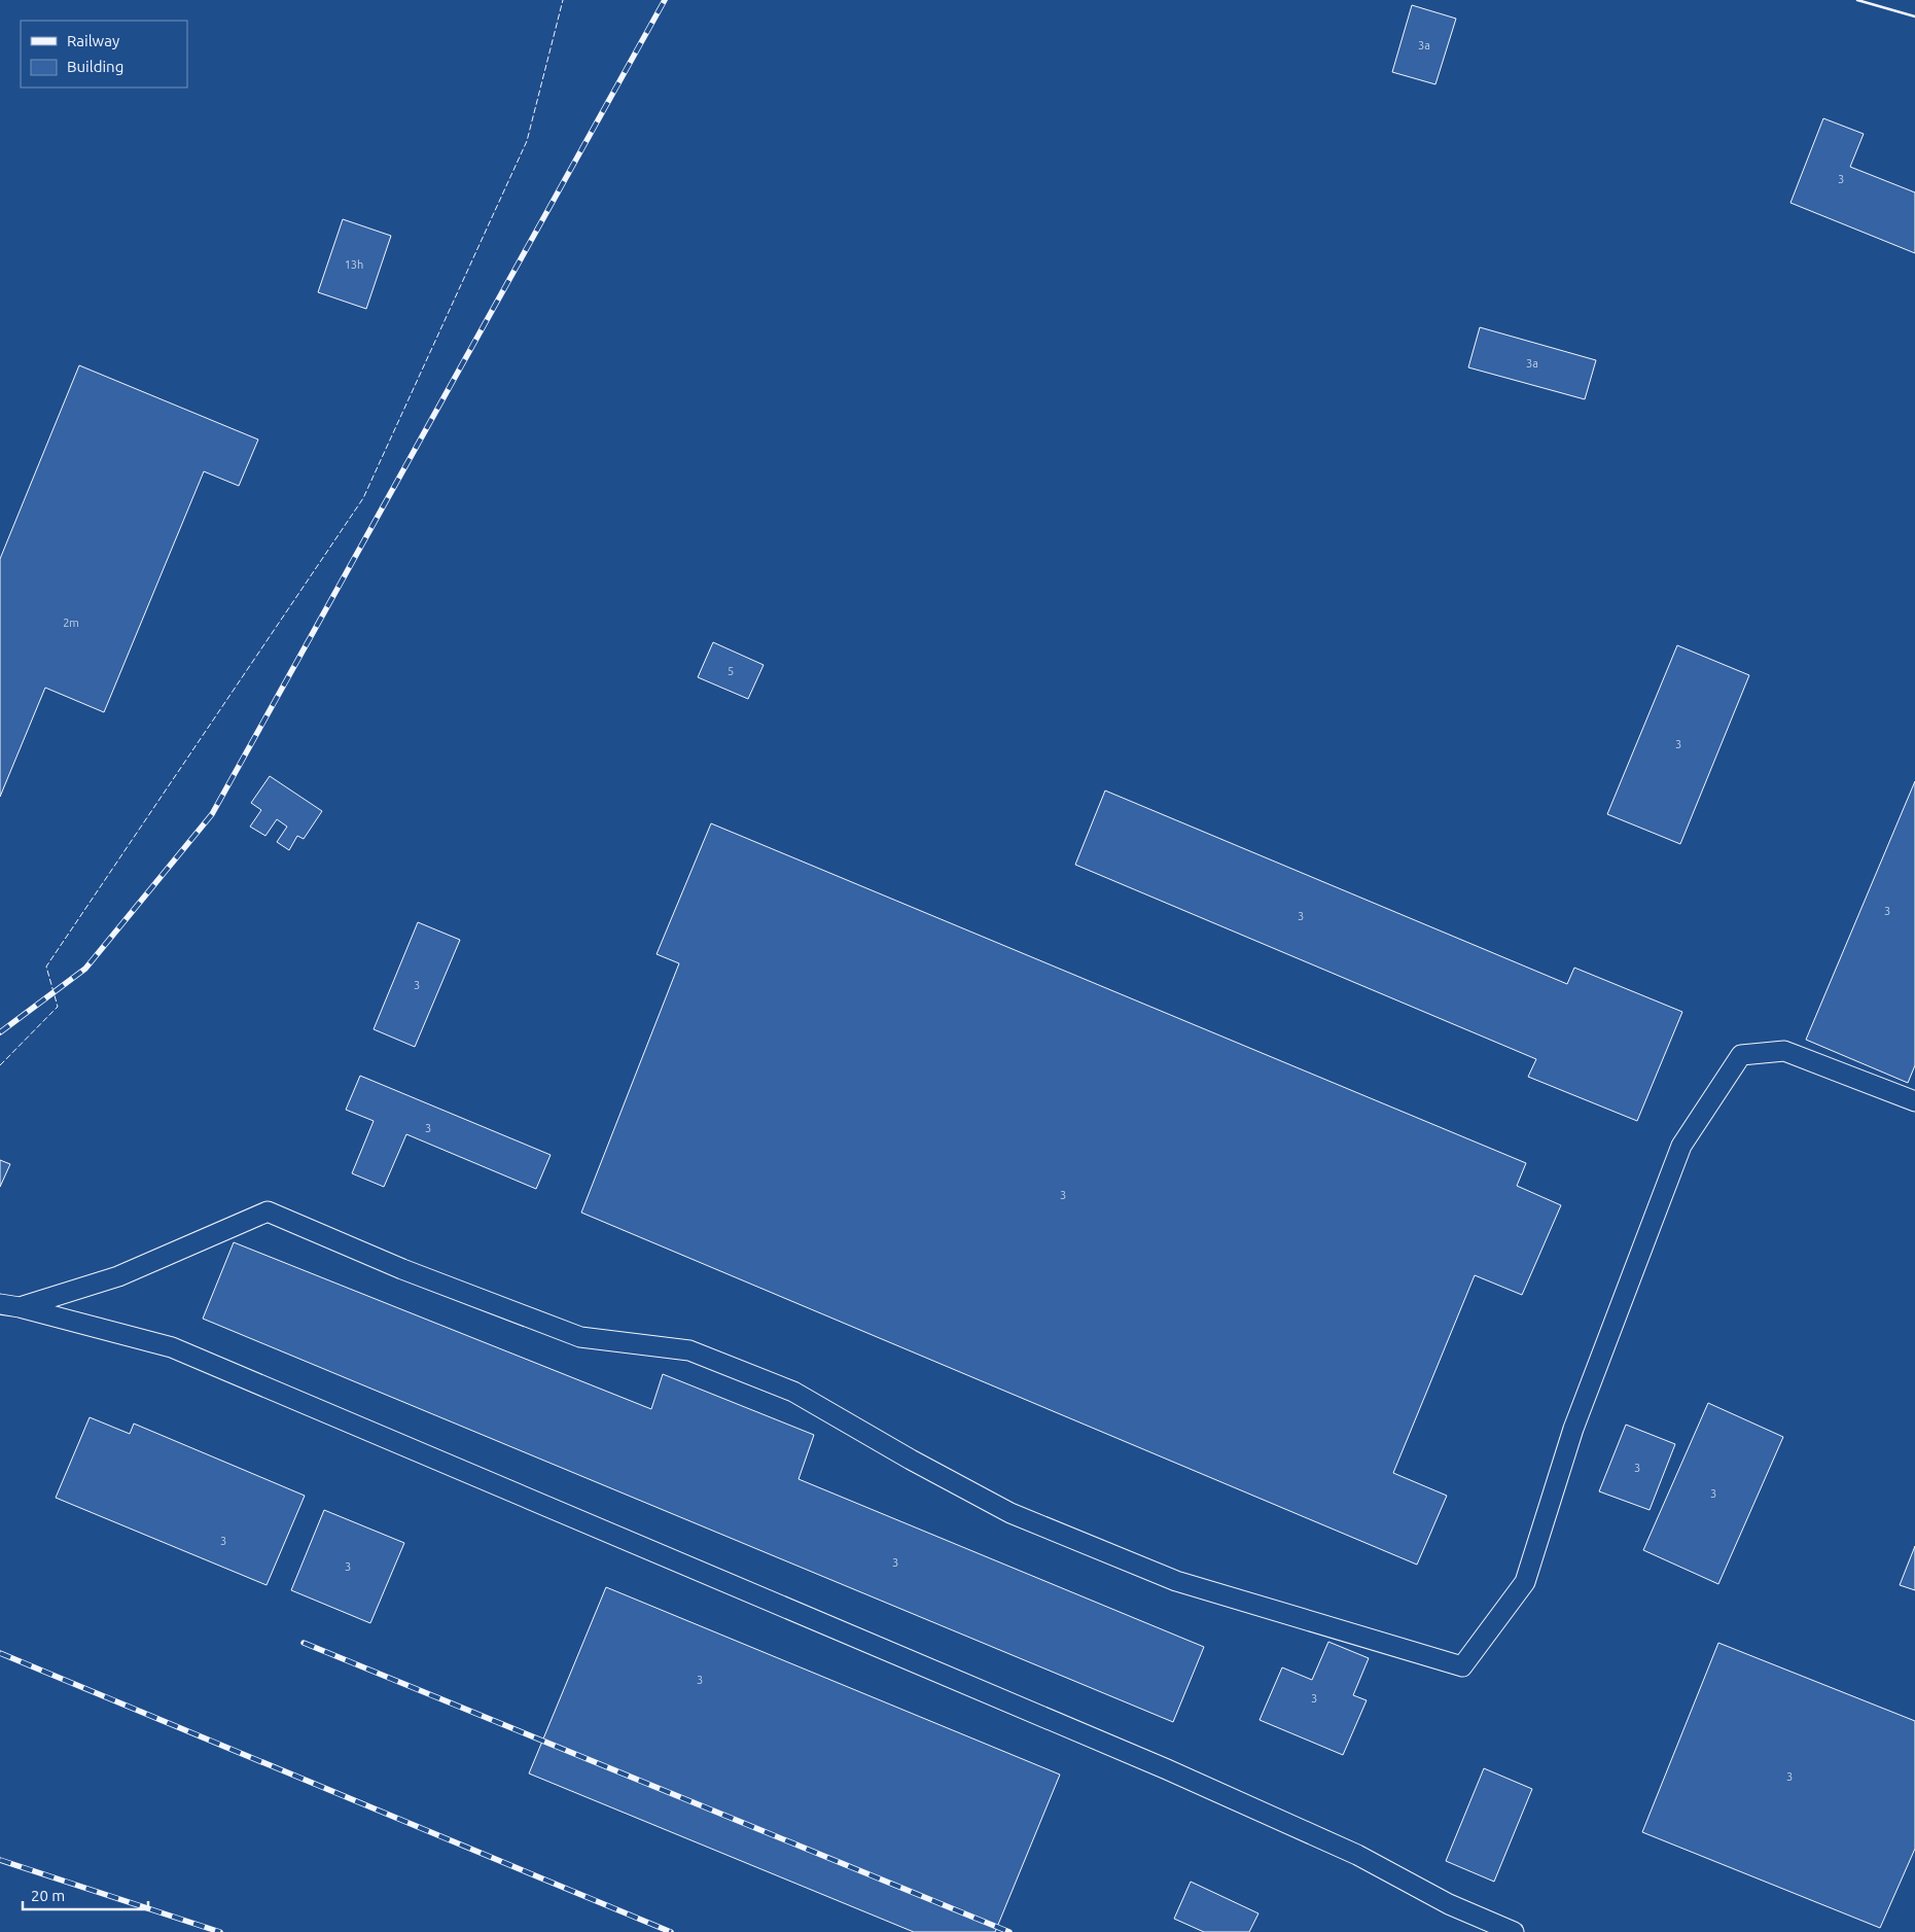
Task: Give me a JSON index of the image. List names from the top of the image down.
{
  "house_numbers": [
    "3a",
    "3",
    "13h",
    "3a",
    "2m",
    "5",
    "3",
    "3",
    "3",
    "3",
    "3",
    "3",
    "3",
    "3",
    "3",
    "3",
    "3",
    "3",
    "3",
    "3"
  ],
  "legend": ["Railway", "Building"],
  "scale_bar": "20 m"
}
